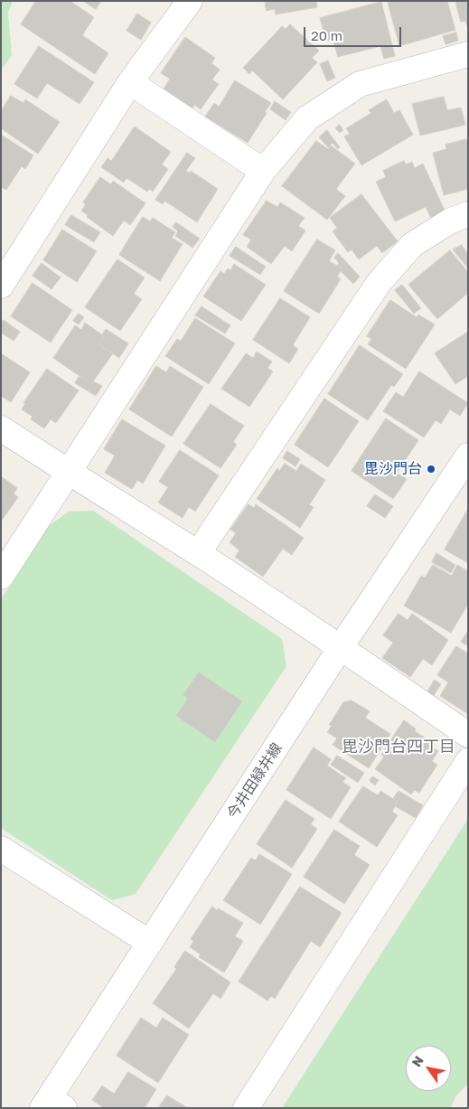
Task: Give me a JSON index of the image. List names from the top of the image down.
{
  "streets": {
    "street": ["今井田緑井線"]
  },
  "districts": ["毘沙門台四丁目"],
  "places": ["毘沙門台"],
  "scale_bar": "20 m",
  "north": "top left"
}
